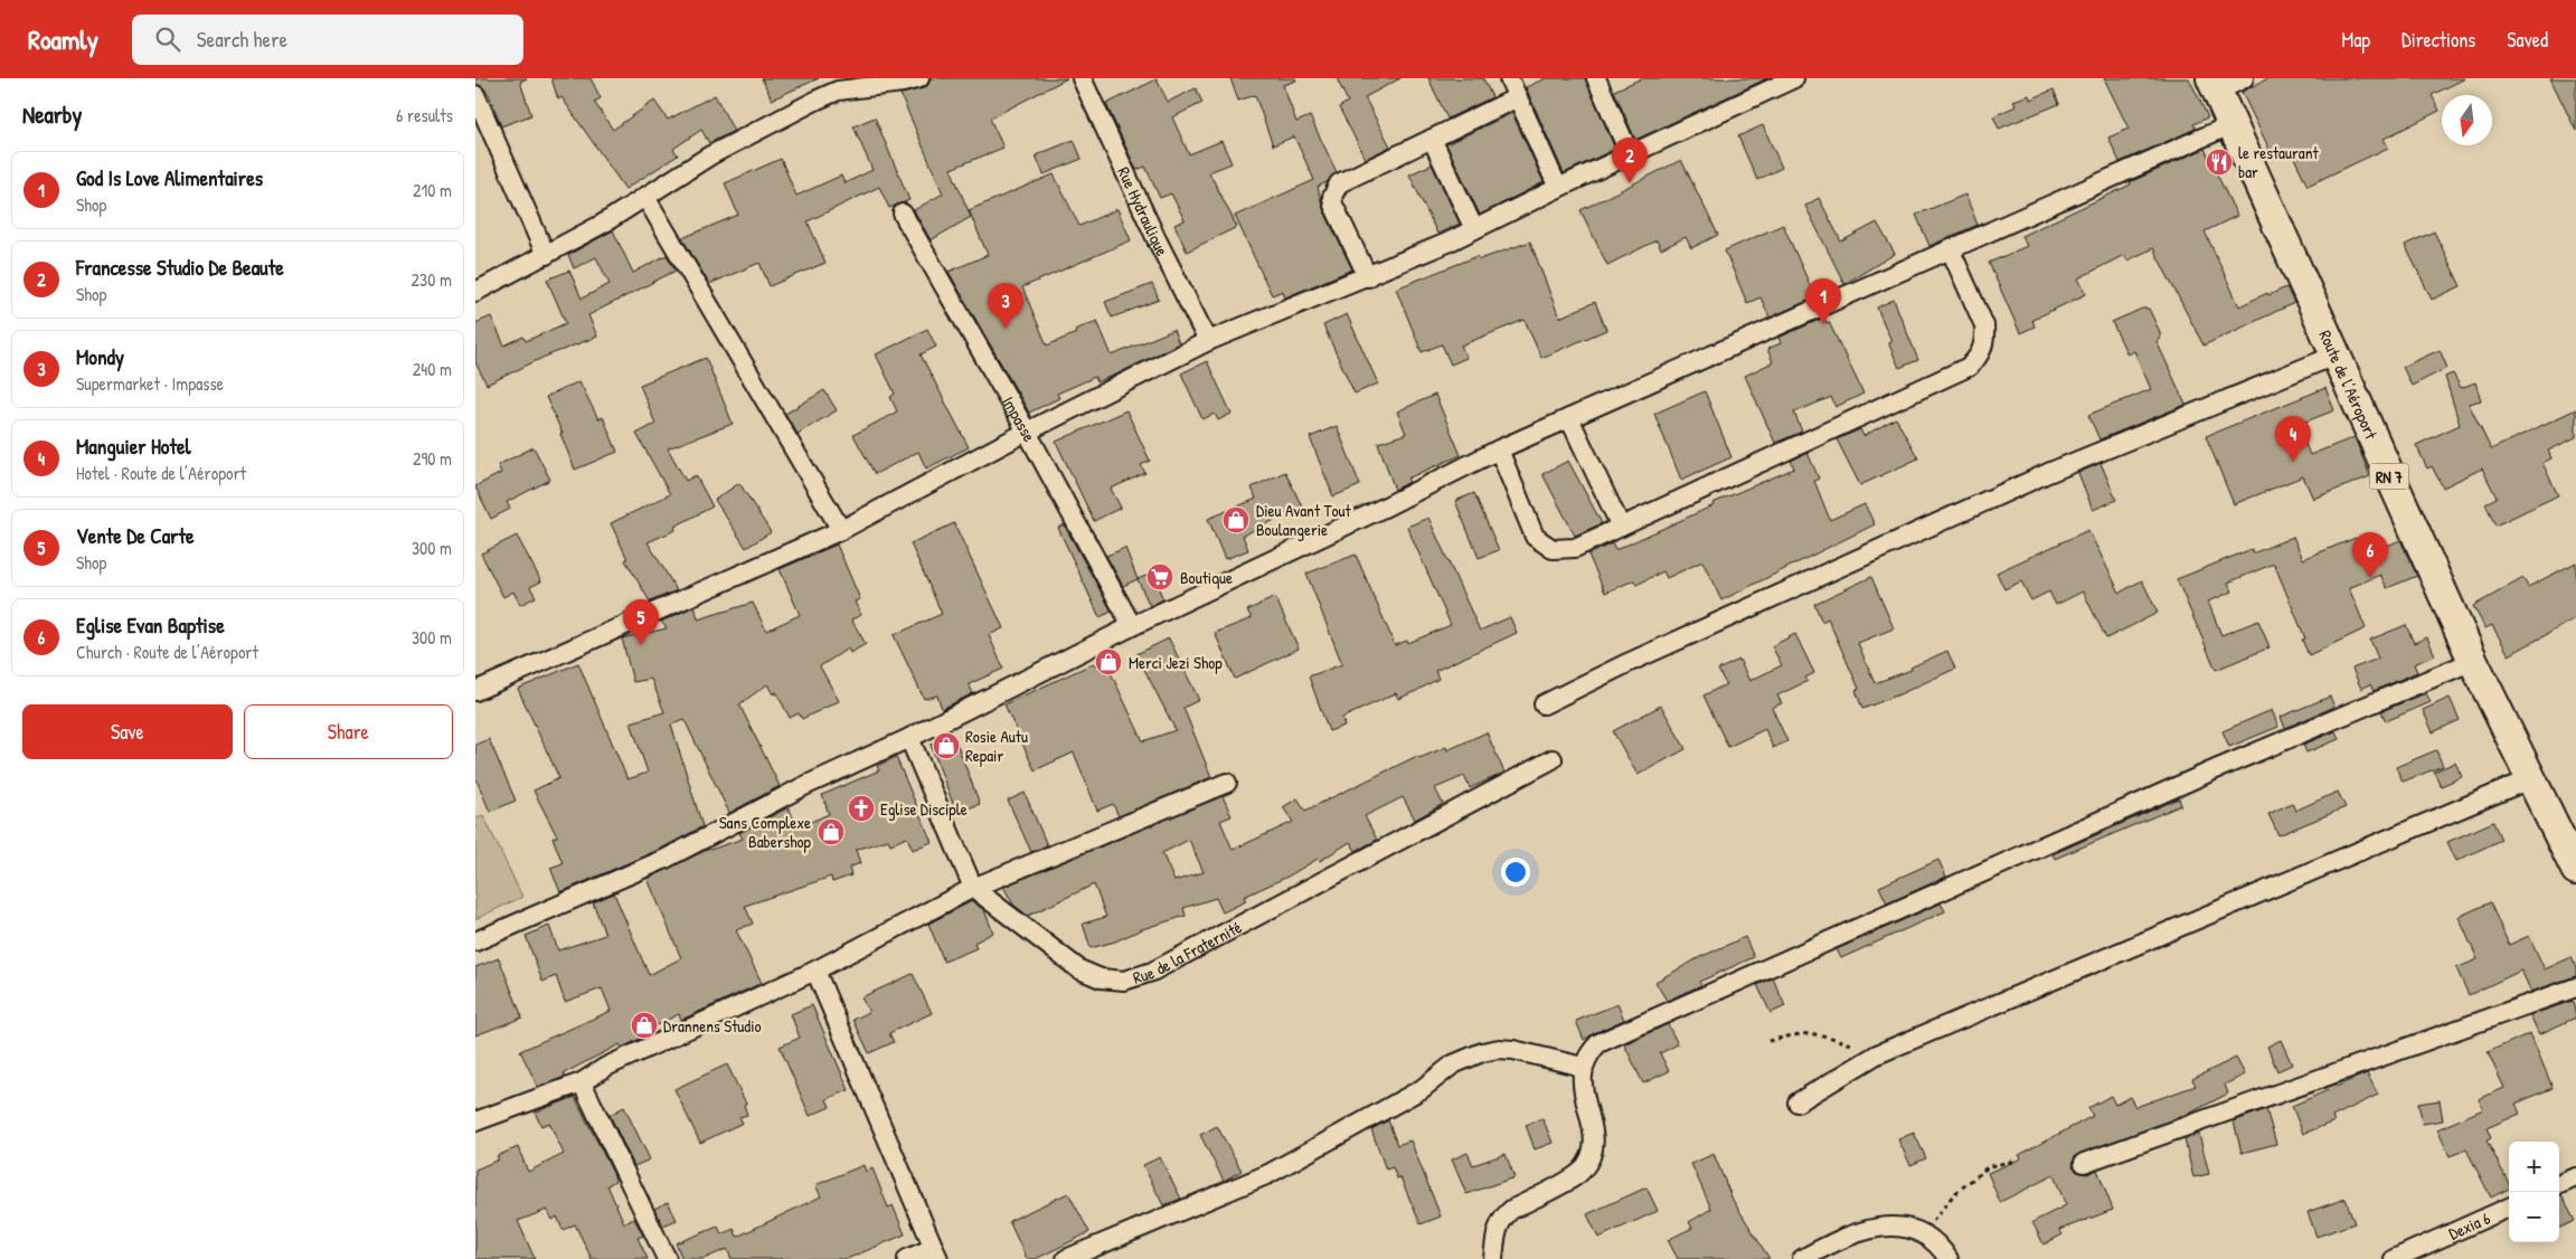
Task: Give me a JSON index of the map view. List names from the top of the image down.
{
  "streets": {
    "main road": ["Route de l’Aéroport", "RN 7"],
    "street": [
      "Rue Hydraulique",
      "Impasse",
      "Rue de la Fraternité",
      "Dexia 6"
    ]
  },
  "places": {
    "restaurant": ["le restaurant bar"],
    "shop": [
      "Dieu Avant Tout Boulangerie",
      "Merci Jezi Shop",
      "Rosie Autu Repair",
      "Sans Complexe Babershop",
      "Drannens Studio"
    ],
    "supermarket": ["Boutique"],
    "church": ["Eglise Disciple"]
  },
  "north": "bottom",
  "page": {
    "header": "Roamly",
    "search": "Search here",
    "nav": ["Map", "Directions", "Saved"],
    "heading": ["Nearby", "6 results"],
    "pins": [
      "2",
      "1",
      "3",
      "4",
      "6",
      "5"
    ],
    "list": [
      {
        "mark": "1",
        "name": "God Is Love Alimentaires",
        "note": "Shop",
        "value": "210 m"
      },
      {
        "mark": "2",
        "name": "Francesse Studio De Beaute",
        "note": "Shop",
        "value": "230 m"
      },
      {
        "mark": "3",
        "name": "Mondy",
        "note": "Supermarket · Impasse",
        "value": "240 m"
      },
      {
        "mark": "4",
        "name": "Manguier Hotel",
        "note": "Hotel · Route de l’Aéroport",
        "value": "290 m"
      },
      {
        "mark": "5",
        "name": "Vente De Carte",
        "note": "Shop",
        "value": "300 m"
      },
      {
        "mark": "6",
        "name": "Eglise Evan Baptise",
        "note": "Church · Route de l’Aéroport",
        "value": "300 m"
      }
    ],
    "buttons": ["Save", "Share"],
    "map_buttons": ["+", "−"]
  }
}
